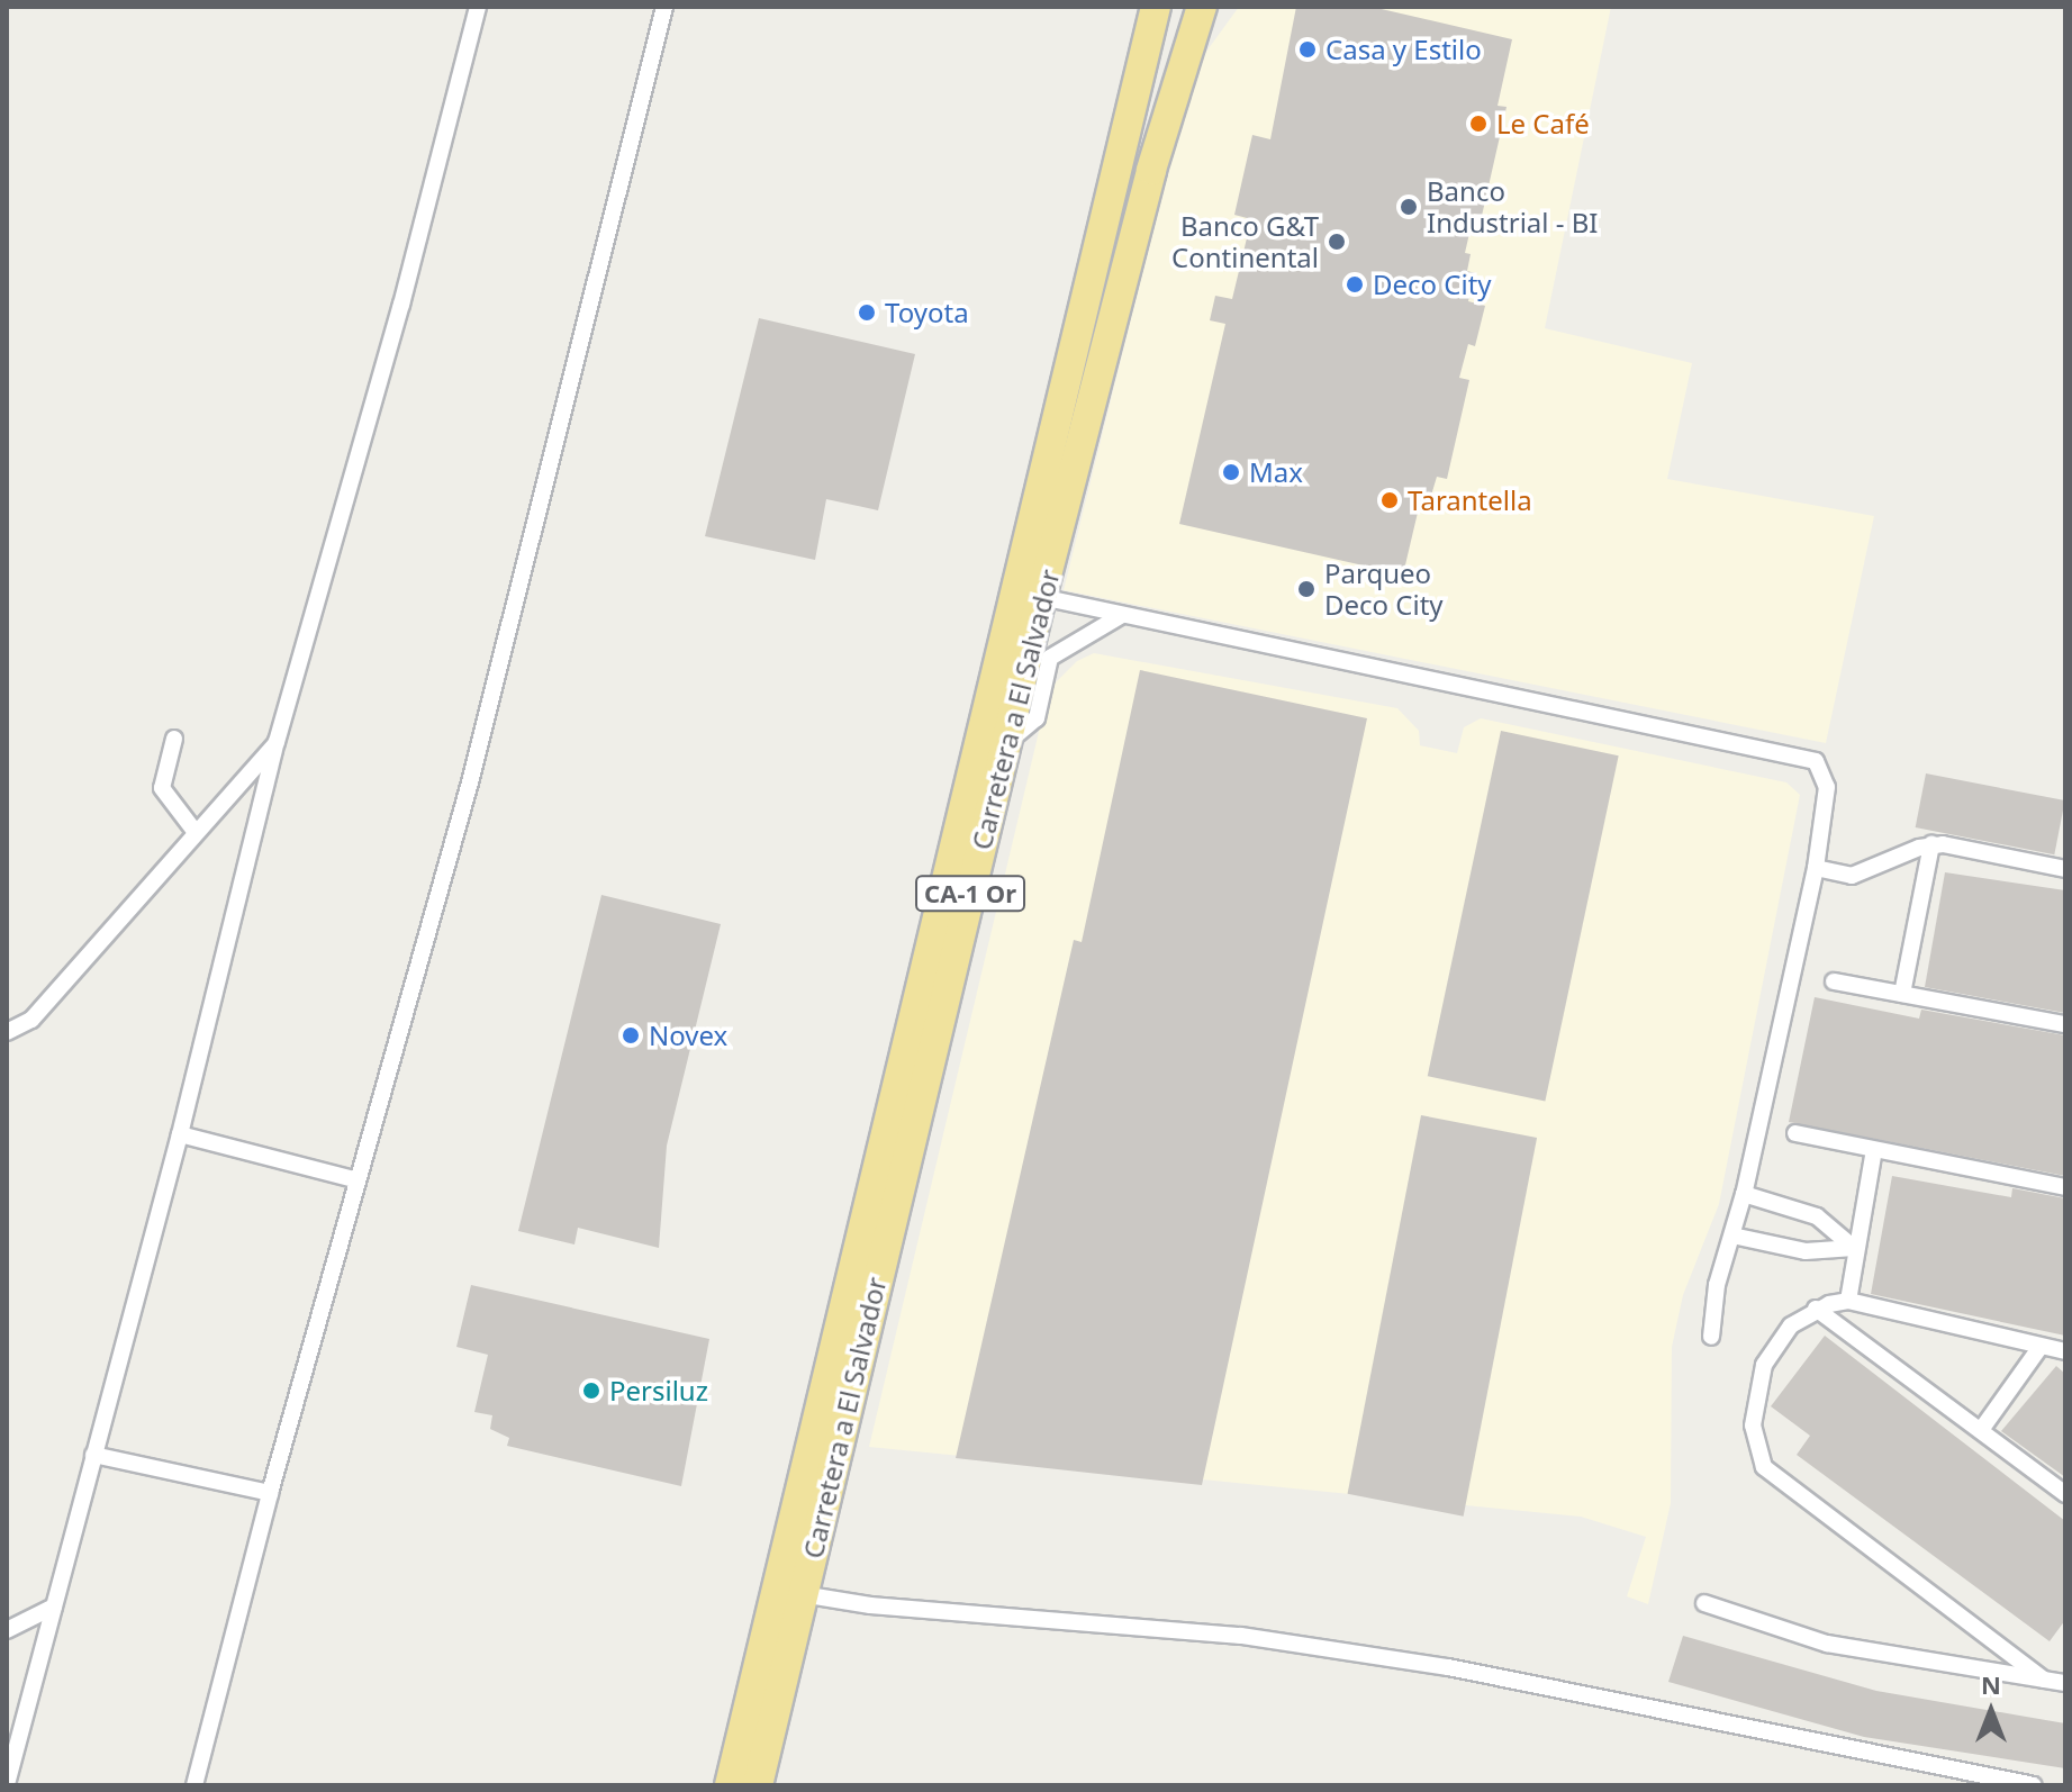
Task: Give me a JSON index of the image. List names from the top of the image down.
{
  "streets": {
    "highway": ["Carretera a El Salvador", "CA-1 Or"]
  },
  "places": [
    "Casa y Estilo",
    "Le Café",
    "Banco Industrial - BI",
    "Banco G&T Continental",
    "Deco City",
    "Toyota",
    "Max",
    "Tarantella",
    "Parqueo Deco City",
    "Novex",
    "Persiluz"
  ],
  "north": "top"
}
